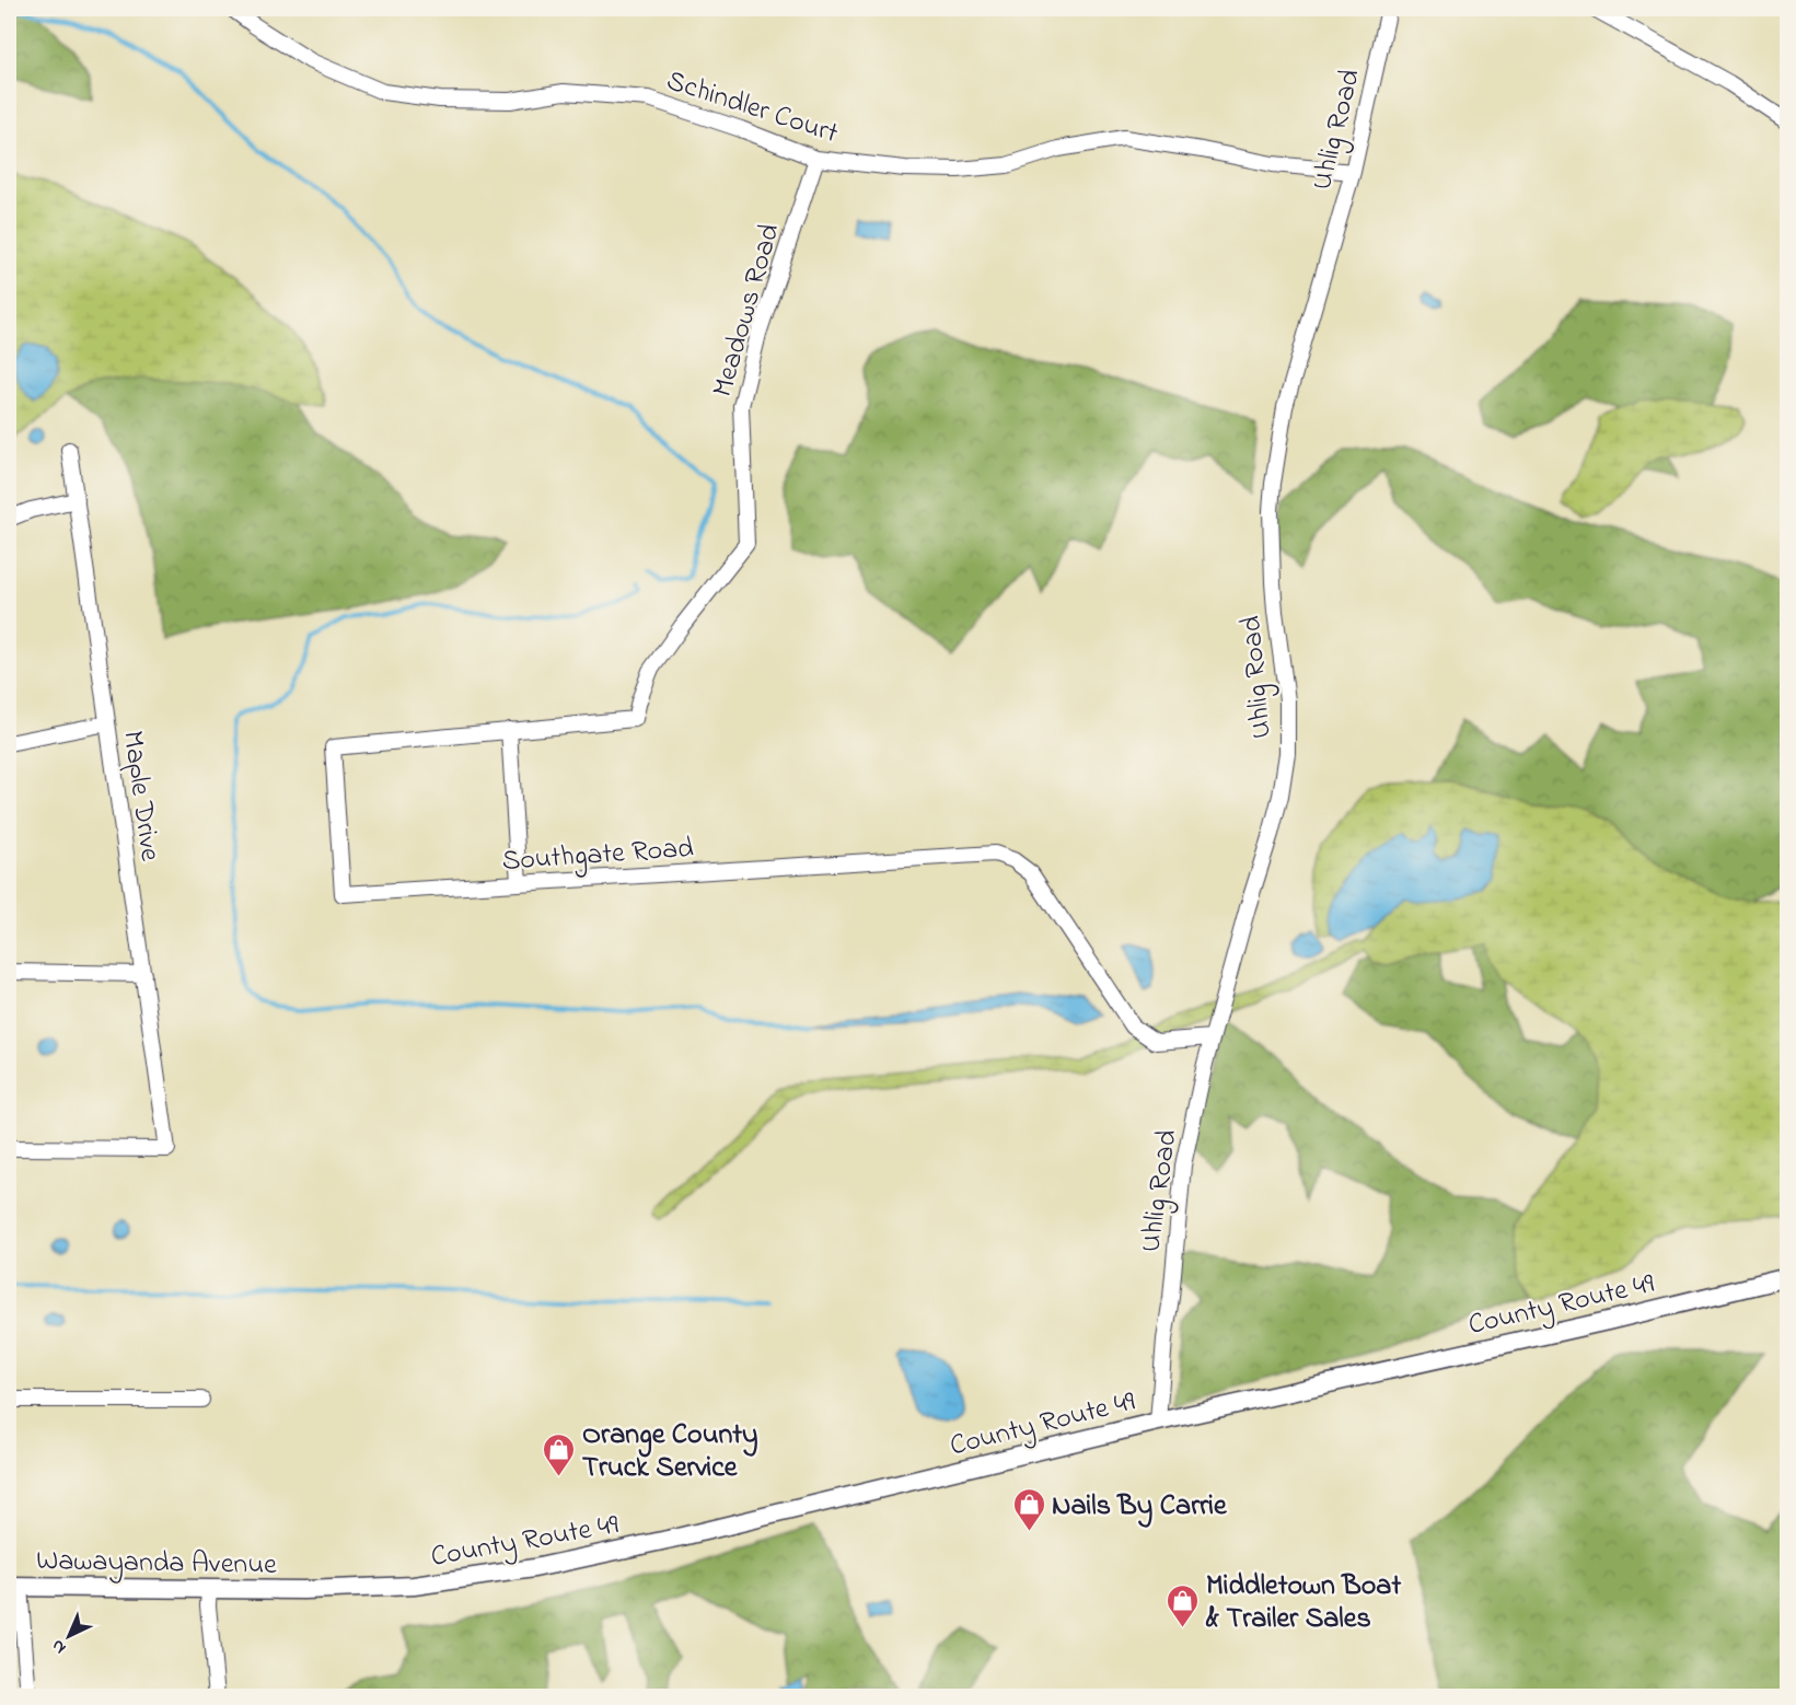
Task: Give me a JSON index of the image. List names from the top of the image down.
{
  "streets": {
    "street": [
      "Schindler Court",
      "Uhlig Road",
      "Meadows Road",
      "Maple Drive",
      "Southgate Road",
      "County Route 49",
      "Wawayanda Avenue"
    ]
  },
  "crossings": [
    ["Schindler Court", "Uhlig Road"],
    ["Schindler Court", "Meadows Road"],
    ["Uhlig Road", "Southgate Road"],
    ["Uhlig Road", "County Route 49"],
    ["Meadows Road", "Southgate Road"],
    ["County Route 49", "Wawayanda Avenue"]
  ],
  "places": {
    "shop": ["Orange County Truck Service", "Nails By Carrie", "Middletown Boat & Trailer Sales"]
  },
  "north": "bottom left"
}
